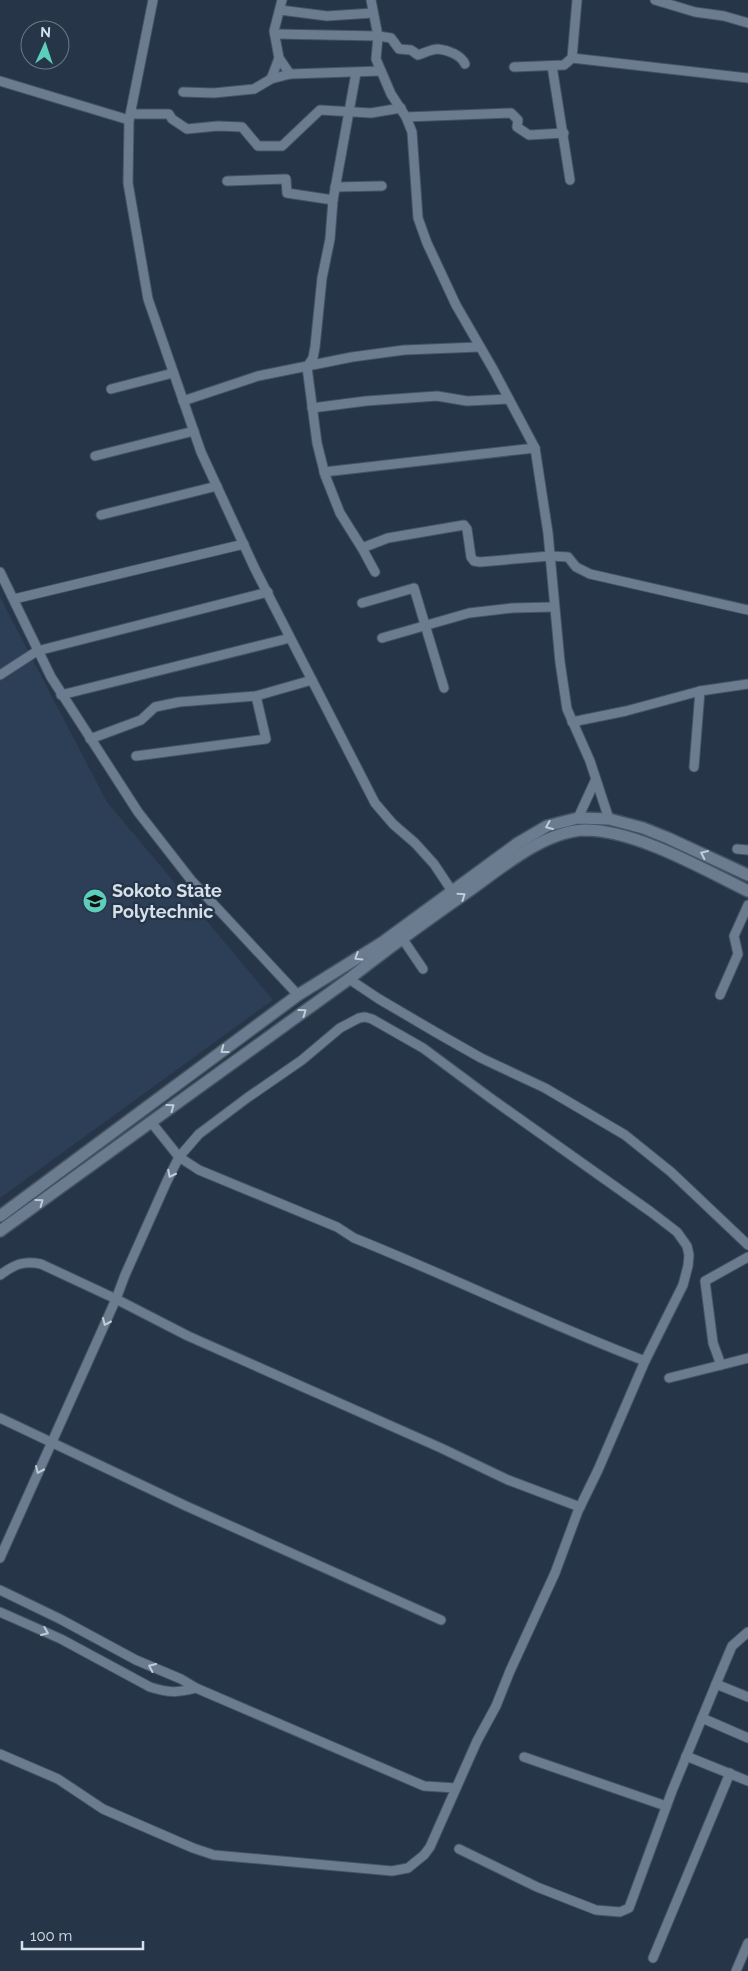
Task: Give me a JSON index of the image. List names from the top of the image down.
{
  "places": {
    "school or university": ["Sokoto State Polytechnic"]
  },
  "scale_bar": "100 m",
  "north": "top"
}
